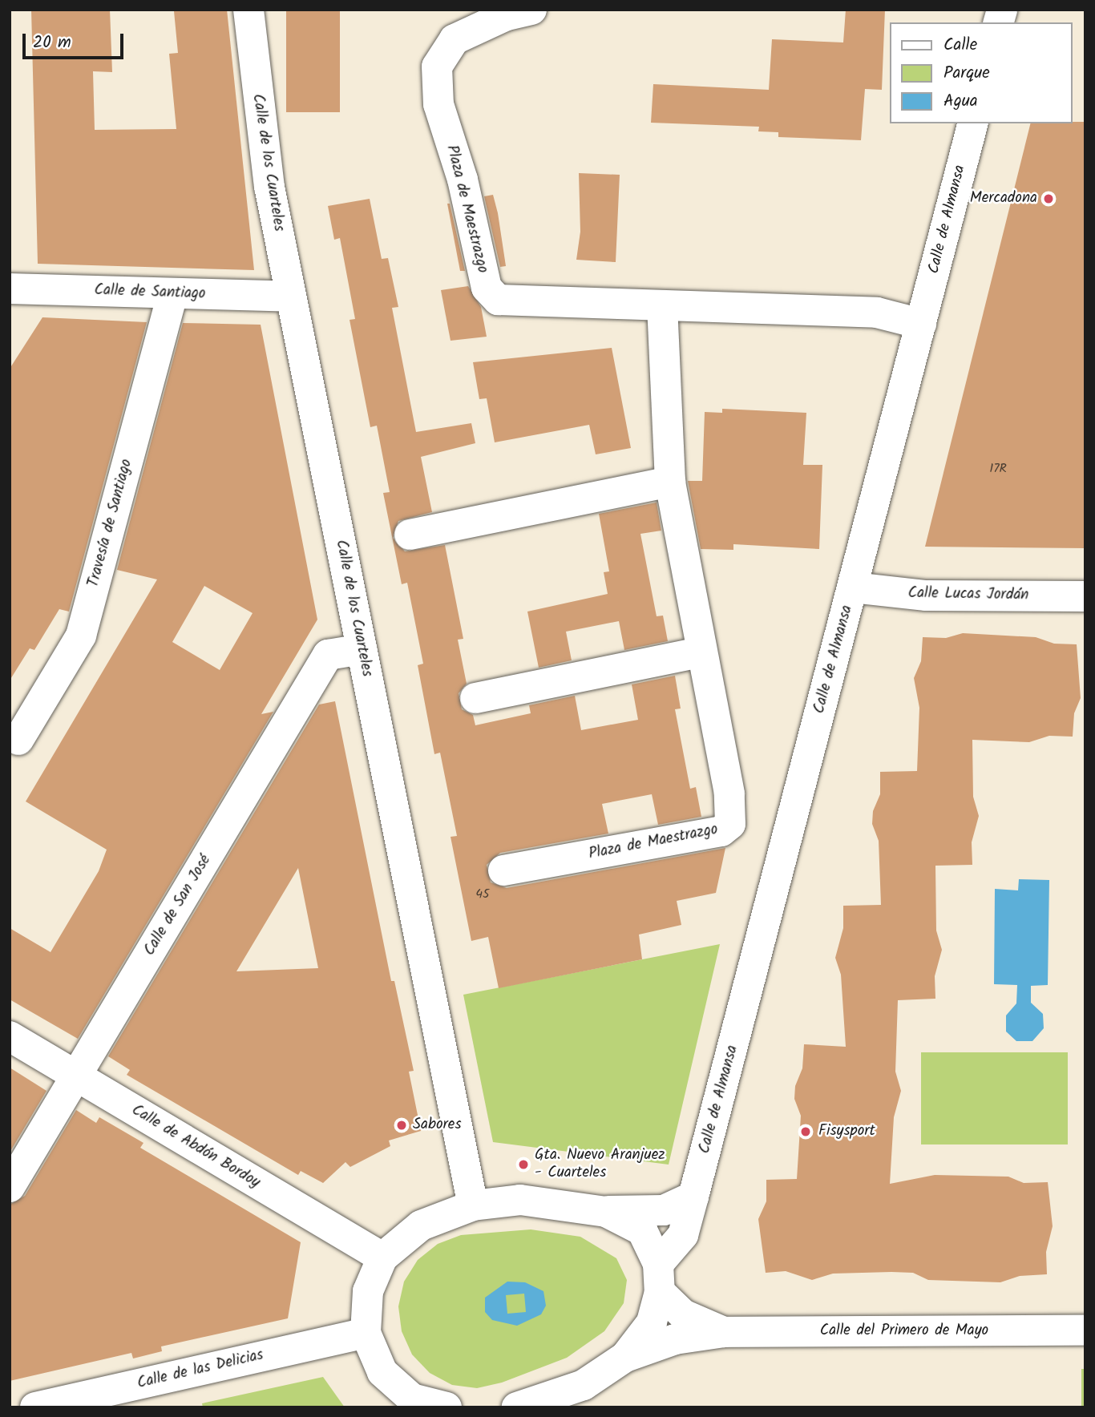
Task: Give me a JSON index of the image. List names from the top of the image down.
{
  "streets": {
    "street": [
      "Calle de los Cuarteles",
      "Plaza de Maestrazgo",
      "Calle de Almansa",
      "Calle de Santiago",
      "Travesía de Santiago",
      "Calle Lucas Jordán",
      "Calle de San José",
      "Calle de Abdón Bordoy",
      "Calle del Primero de Mayo",
      "Calle de las Delicias"
    ]
  },
  "crossings": [
    ["Calle de los Cuarteles", "Calle de Santiago"],
    ["Calle de los Cuarteles", "Calle de San José"],
    ["Plaza de Maestrazgo", "Calle de Almansa"],
    ["Calle de Almansa", "Calle Lucas Jordán"],
    ["Calle de Almansa", "Calle del Primero de Mayo"],
    ["Calle de Santiago", "Travesía de Santiago"],
    ["Calle de San José", "Calle de Abdón Bordoy"]
  ],
  "places": [
    "Mercadona",
    "Sabores",
    "Fisysport",
    "Gta. Nuevo Aranjuez - Cuarteles"
  ],
  "house_numbers": ["17R", "45"],
  "legend": ["Calle", "Parque", "Agua"],
  "scale_bar": "20 m"
}
